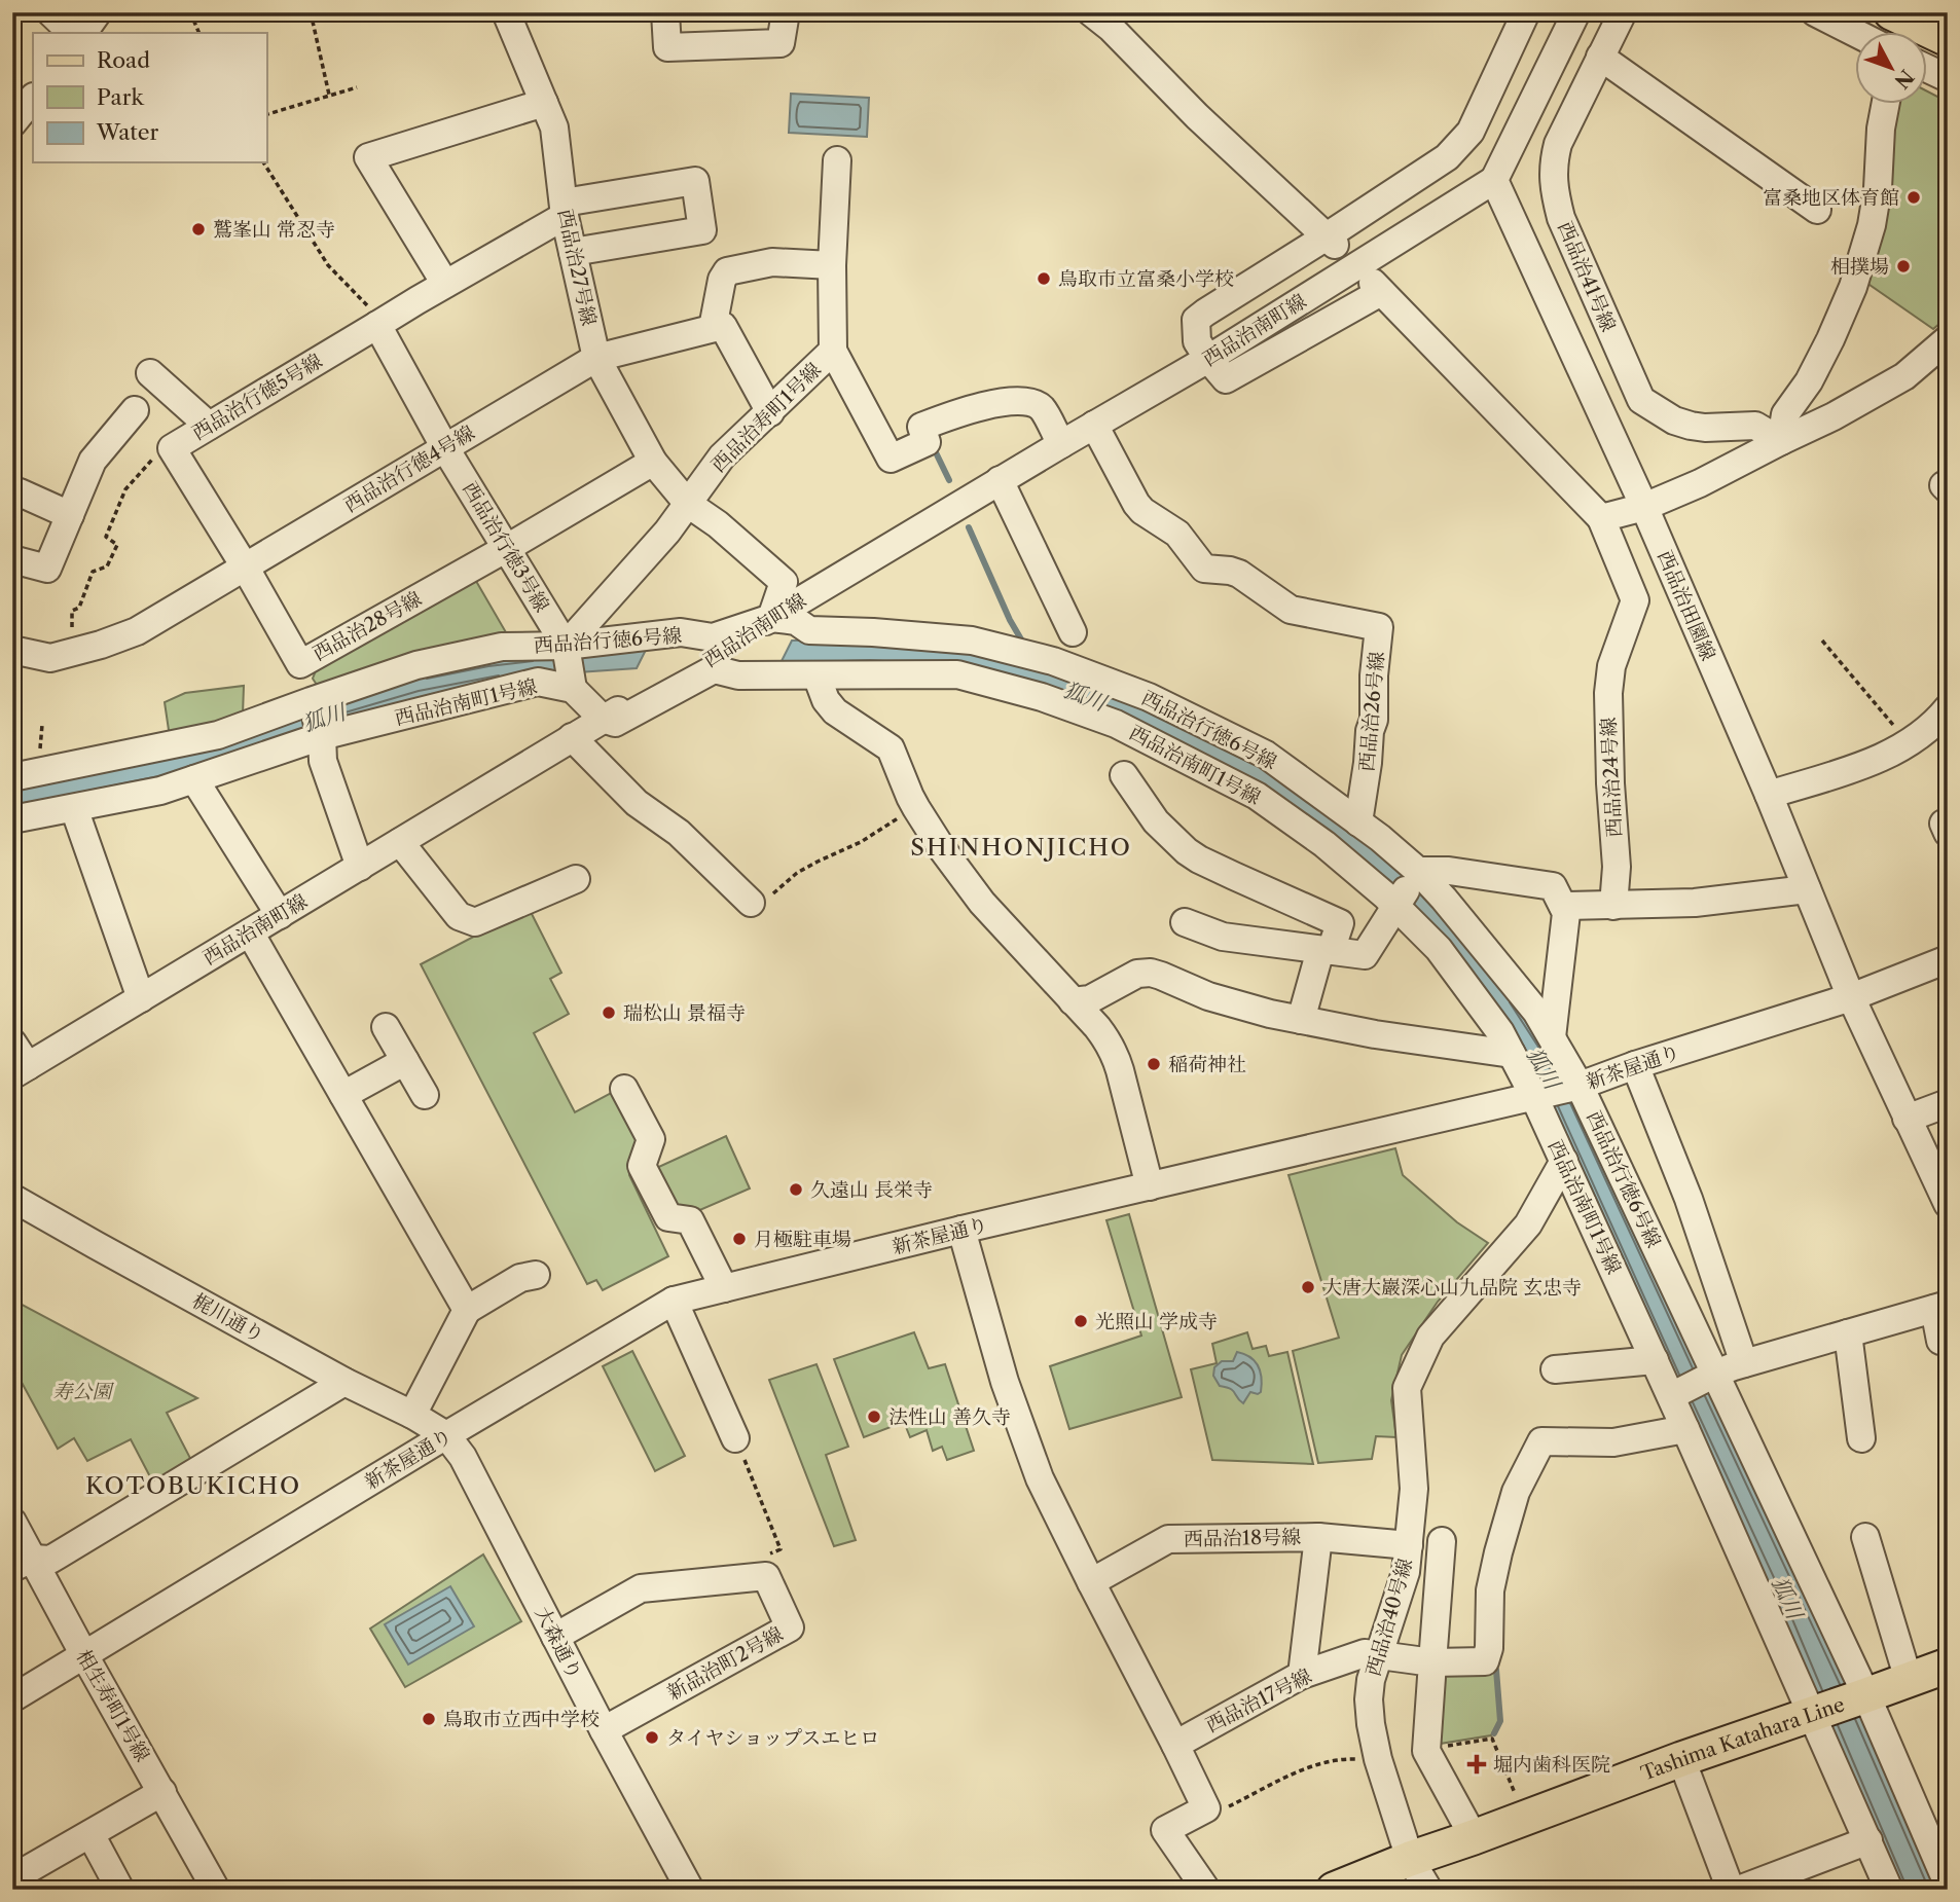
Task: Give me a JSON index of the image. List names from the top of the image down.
{
  "streets": {
    "main road": ["Tashima Katahara Line"],
    "street": [
      "西品治27号線",
      "西品治41号線",
      "西品治南町線",
      "西品治行徳5号線",
      "西品治寿町1号線",
      "西品治行徳4号線",
      "西品治行徳3号線",
      "西品治田園線",
      "西品治28号線",
      "西品治行徳6号線",
      "西品治南町1号線",
      "西品治26号線",
      "西品治24号線",
      "新茶屋通り",
      "梶川通り",
      "西品治18号線",
      "西品治40号線",
      "大森通り",
      "新品治町2号線",
      "西品治17号線",
      "相生寿町1号線"
    ]
  },
  "crossings": [
    ["西品治27号線", "西品治南町線"],
    ["西品治27号線", "西品治行徳5号線"],
    ["西品治27号線", "西品治寿町1号線"],
    ["西品治27号線", "西品治行徳4号線"],
    ["西品治27号線", "西品治28号線"],
    ["西品治27号線", "西品治行徳6号線"],
    ["西品治南町線", "西品治寿町1号線"],
    ["西品治南町線", "西品治田園線"],
    ["西品治南町線", "西品治行徳6号線"],
    ["西品治南町線", "西品治南町1号線"],
    ["西品治南町線", "西品治26号線"],
    ["西品治行徳5号線", "西品治行徳4号線"],
    ["西品治行徳5号線", "西品治行徳3号線"],
    ["西品治行徳5号線", "西品治28号線"],
    ["西品治寿町1号線", "西品治行徳3号線"],
    ["西品治寿町1号線", "西品治行徳6号線"],
    ["西品治寿町1号線", "西品治南町1号線"],
    ["西品治行徳4号線", "西品治行徳3号線"],
    ["西品治行徳4号線", "西品治28号線"],
    ["西品治行徳3号線", "西品治28号線"],
    ["西品治行徳3号線", "西品治行徳6号線"],
    ["西品治行徳3号線", "西品治南町1号線"],
    ["西品治田園線", "新茶屋通り"],
    ["西品治行徳6号線", "西品治南町1号線"],
    ["西品治行徳6号線", "西品治26号線"],
    ["西品治行徳6号線", "新茶屋通り"],
    ["西品治行徳6号線", "Tashima Katahara Line"],
    ["西品治南町1号線", "新茶屋通り"],
    ["西品治南町1号線", "西品治40号線"],
    ["西品治南町1号線", "西品治17号線"],
    ["西品治南町1号線", "Tashima Katahara Line"],
    ["新茶屋通り", "梶川通り"],
    ["新茶屋通り", "大森通り"],
    ["新茶屋通り", "相生寿町1号線"],
    ["梶川通り", "大森通り"],
    ["西品治18号線", "西品治17号線"],
    ["西品治40号線", "西品治17号線"],
    ["西品治40号線", "Tashima Katahara Line"],
    ["大森通り", "新品治町2号線"]
  ],
  "districts": ["SHINHONJICHO", "KOTOBUKICHO"],
  "water": ["狐川"],
  "parks": ["寿公園"],
  "places": {
    "other": [
      "富桑地区体育館",
      "鷲峯山 常忍寺",
      "相撲場",
      "鳥取市立富桑小学校",
      "瑞松山 景福寺",
      "稲荷神社",
      "久遠山 長栄寺",
      "月極駐車場",
      "大唐大巖深心山九品院 玄忠寺",
      "光照山 学成寺",
      "法性山 善久寺",
      "鳥取市立西中学校",
      "タイヤショップスエヒロ"
    ],
    "health": ["堀内歯科医院"]
  },
  "legend": ["Road", "Park", "Water"],
  "north": "bottom right"
}
